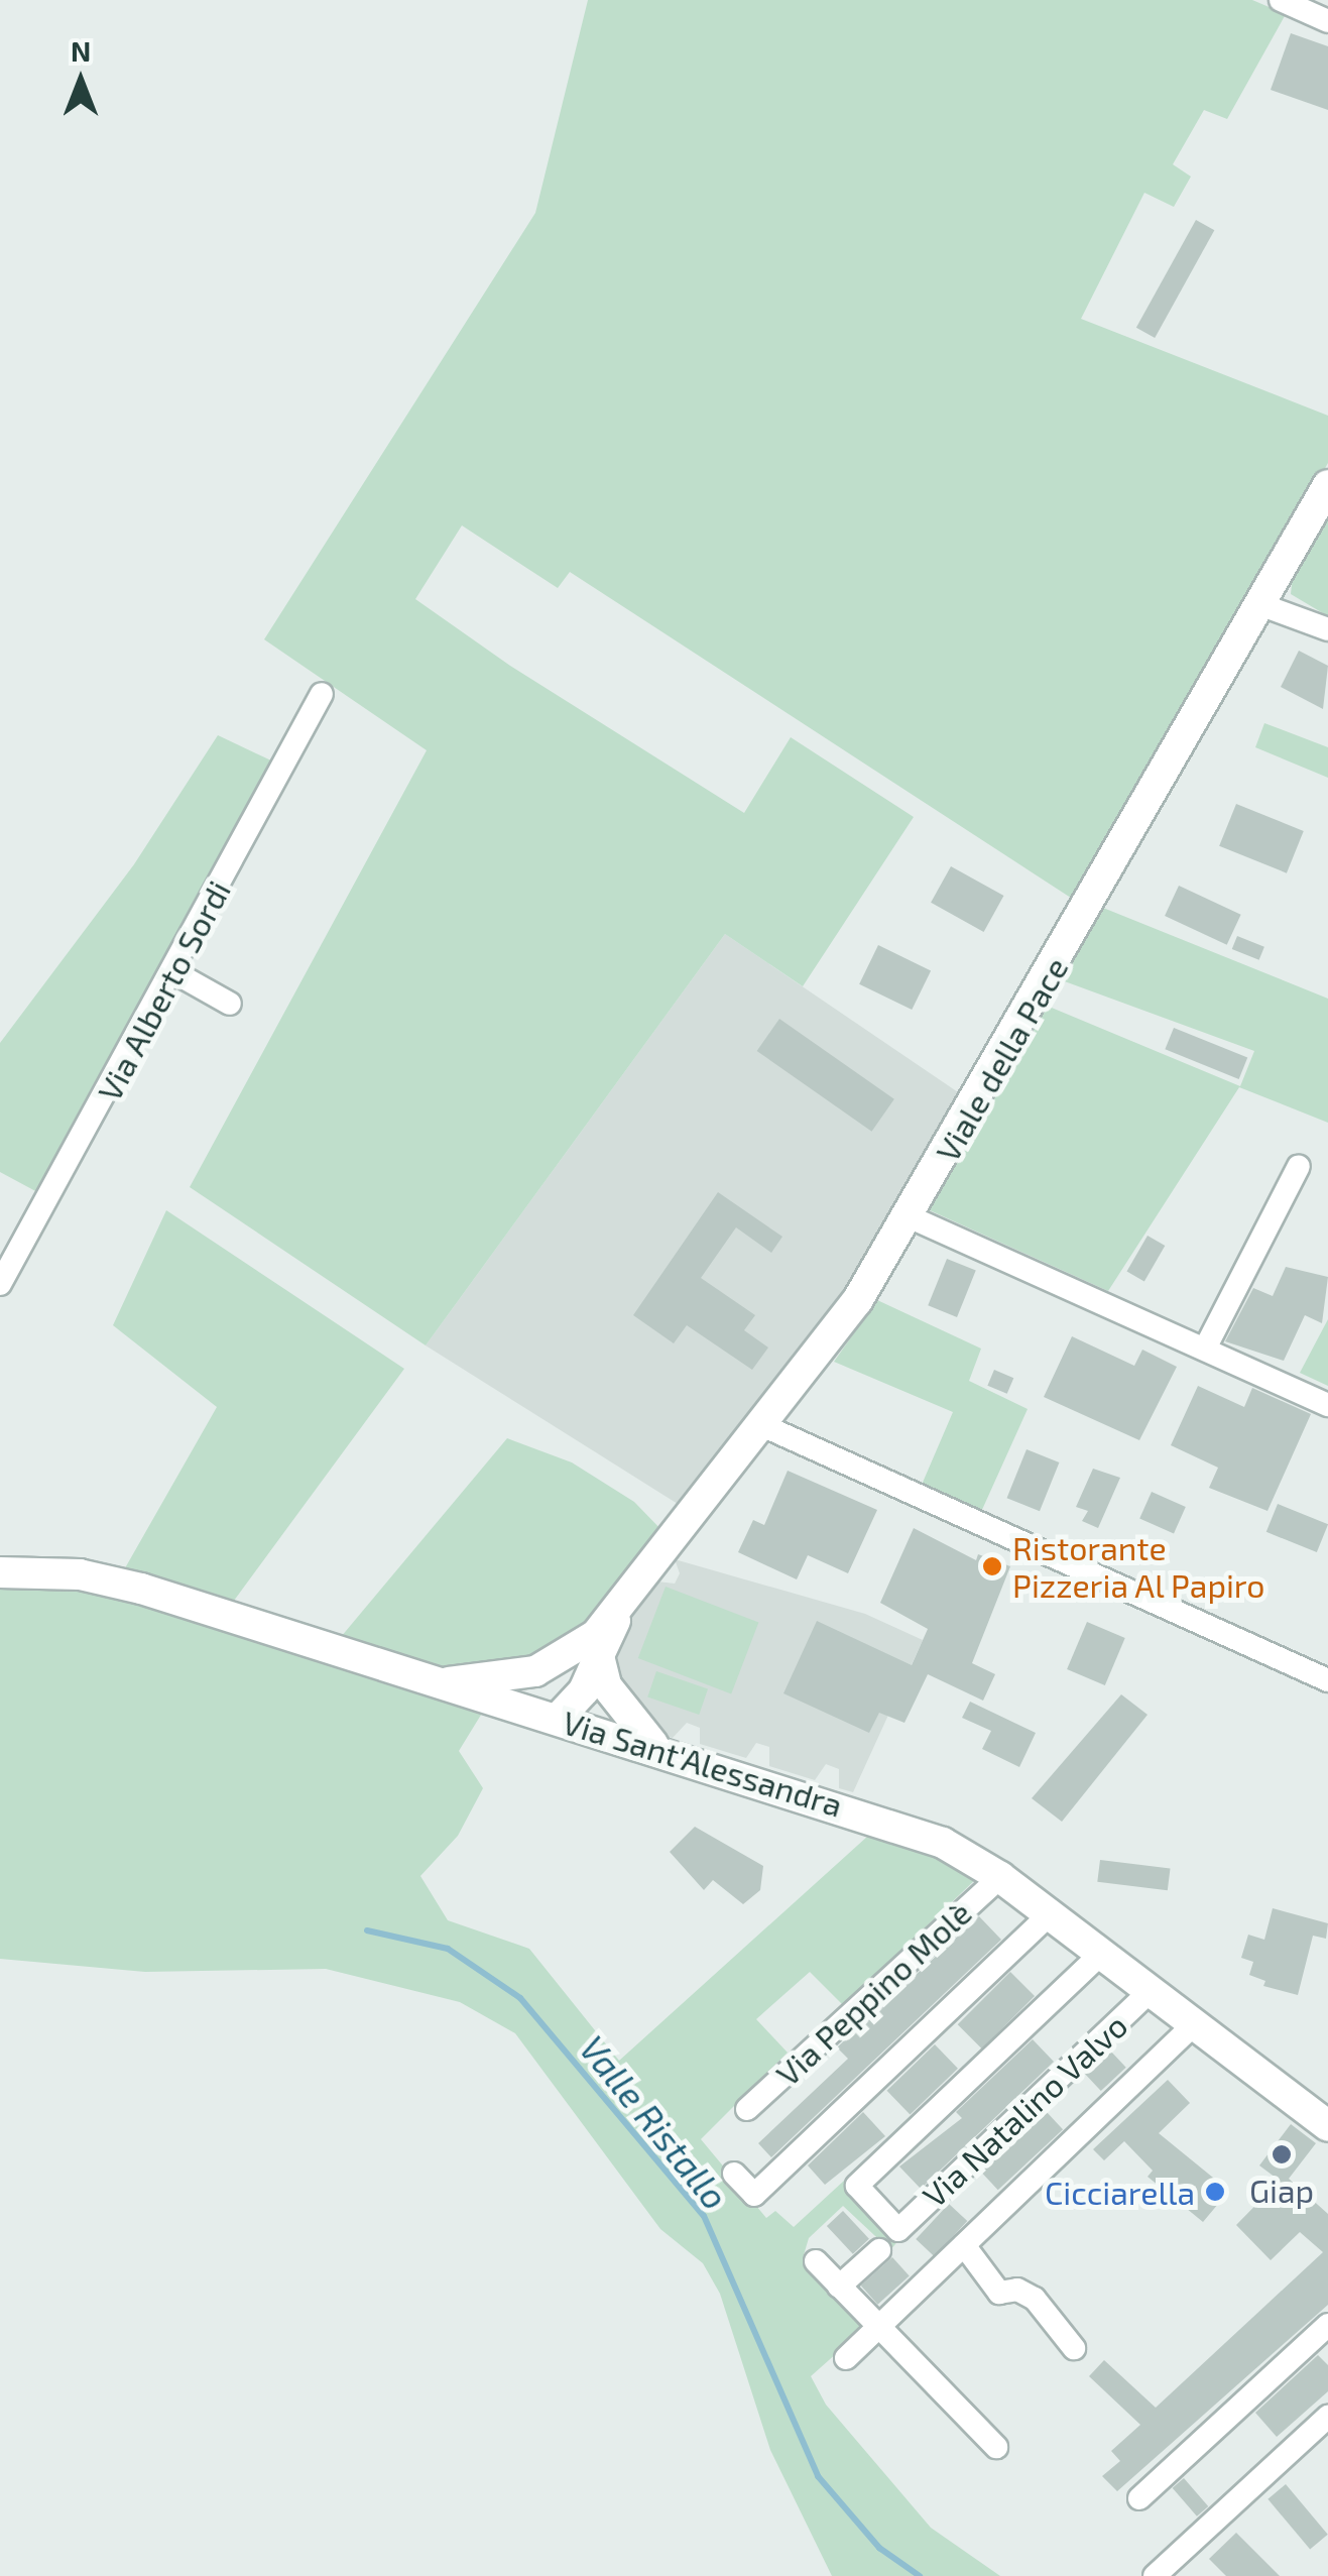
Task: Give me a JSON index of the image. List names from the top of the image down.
{
  "streets": {
    "street": [
      "Via Alberto Sordi",
      "Viale della Pace",
      "Via Sant'Alessandra",
      "Via Peppino Molè",
      "Via Natalino Valvo"
    ]
  },
  "crossings": [
    ["Via Sant'Alessandra", "Via Peppino Molè"],
    ["Via Sant'Alessandra", "Via Natalino Valvo"]
  ],
  "water": ["Valle Ristallo"],
  "places": ["Ristorante Pizzeria Al Papiro", "Giap", "Cicciarella"],
  "north": "top"
}
